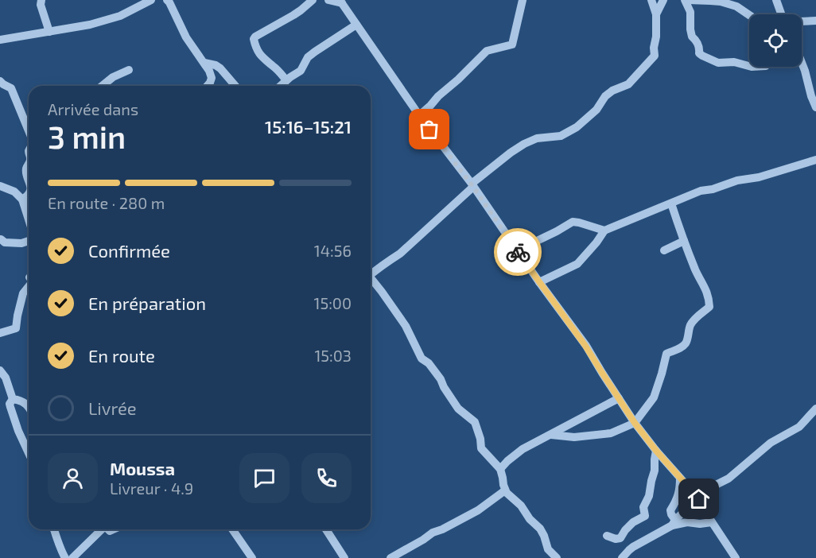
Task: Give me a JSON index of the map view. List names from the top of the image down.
{
  "page": {
    "heading": ["3 min", "Arrivée dans", "15:16–15:21"],
    "panel": ["Moussa", "Livreur · 4.9"],
    "bar": "En route · 280 m",
    "list": [
      ["Confirmée", "14:56"],
      ["En préparation", "15:00"],
      ["En route", "15:03"],
      "Livrée"
    ]
  }
}
